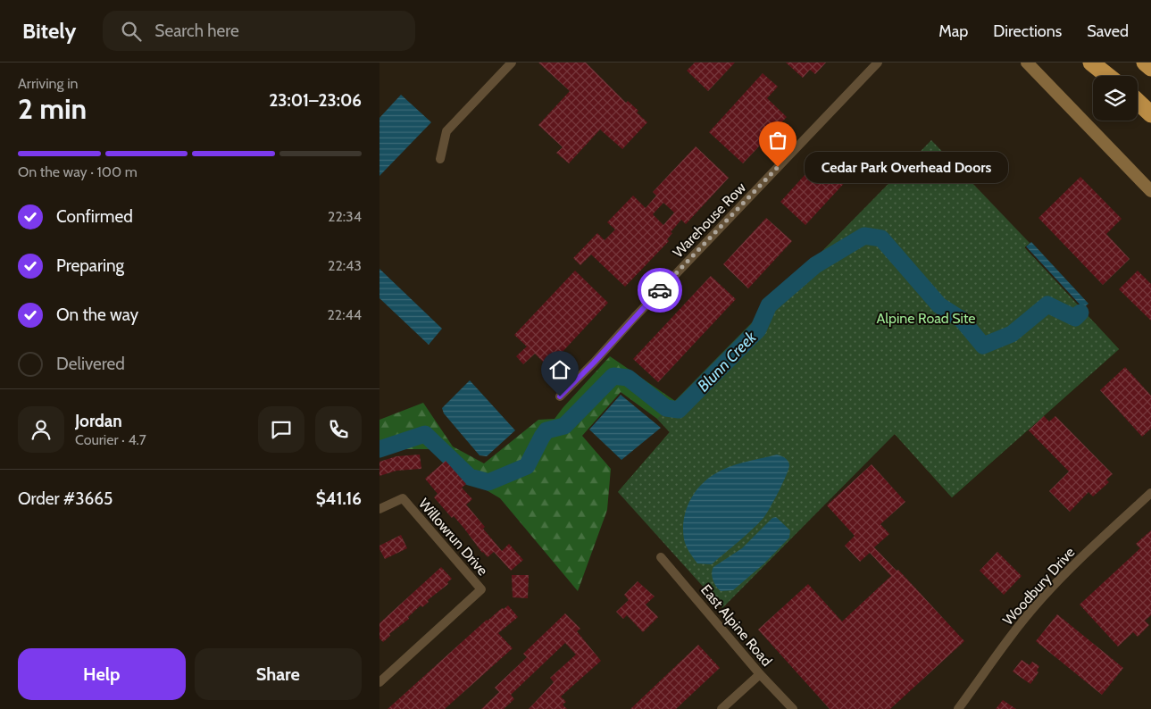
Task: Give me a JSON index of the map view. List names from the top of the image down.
{
  "streets": {
    "street": [
      "Warehouse Row",
      "Willowrun Drive",
      "Woodbury Drive",
      "East Alpine Road"
    ]
  },
  "water": ["Blunn Creek"],
  "parks": ["Alpine Road Site"],
  "places": ["Cedar Park Overhead Doors"],
  "page": {
    "header": "Bitely",
    "search": "Search here",
    "nav": ["Map", "Directions", "Saved"],
    "heading": ["2 min", "Arriving in", "23:01–23:06"],
    "panel": [
      "Jordan",
      "Courier · 4.7",
      "Order #3665",
      "$41.16"
    ],
    "bar": "On the way · 100 m",
    "bubble": "Cedar Park Overhead Doors",
    "list": [
      ["Confirmed", "22:34"],
      ["Preparing", "22:43"],
      ["On the way", "22:44"],
      "Delivered"
    ],
    "buttons": ["Help", "Share"]
  }
}
